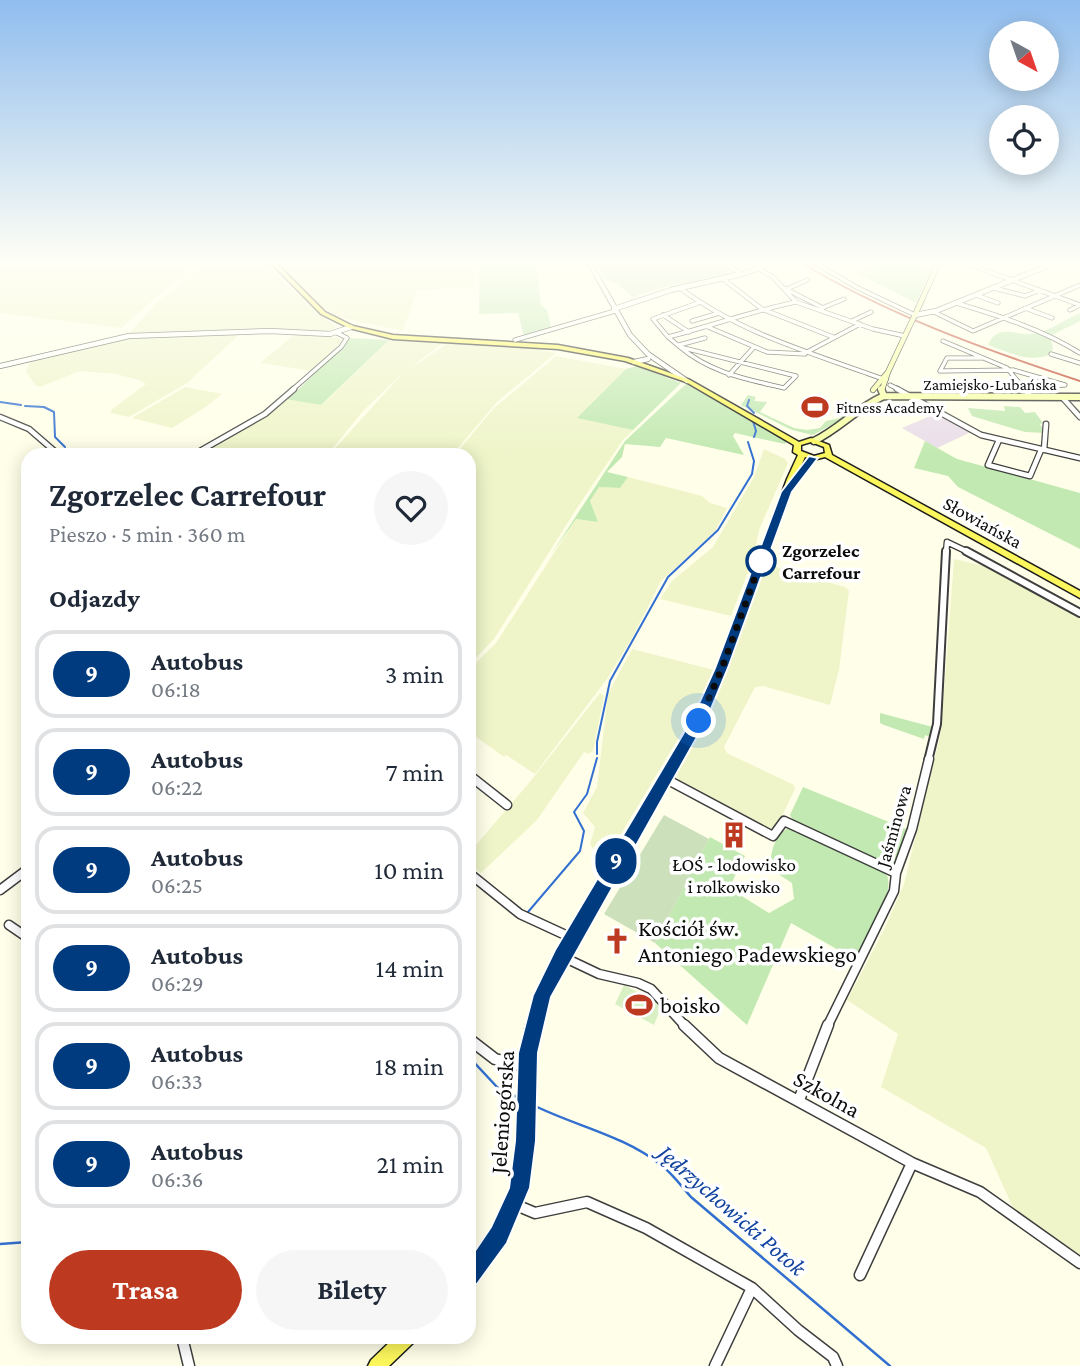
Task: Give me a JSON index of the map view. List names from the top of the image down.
{
  "streets": {
    "main road": ["Zamiejsko-Lubańska", "Słowiańska", "Jeleniogórska"],
    "street": ["Jaśminowa", "Szkolna"]
  },
  "crossings": [
    ["Jaśminowa", "Szkolna"],
    ["Szkolna", "Jeleniogórska"]
  ],
  "water": ["Jędrzychowicki Potok"],
  "places": {
    "sports": ["Fitness Academy", "boisko"],
    "other": ["Zgorzelec Carrefour"],
    "building": ["ŁOŚ - lodowisko i rolkowisko"],
    "church": ["Kościół św. Antoniego Padewskiego"]
  },
  "lines": ["bus line 9"],
  "north": "bottom right",
  "page": {
    "on_map": "9",
    "heading": [
      ["Zgorzelec Carrefour", "Pieszo · 5 min · 360 m"],
      "Odjazdy"
    ],
    "list": [
      {
        "mark": "9",
        "name": "Autobus",
        "note": "06:18",
        "value": "3 min"
      },
      {
        "mark": "9",
        "name": "Autobus",
        "note": "06:22",
        "value": "7 min"
      },
      {
        "mark": "9",
        "name": "Autobus",
        "note": "06:25",
        "value": "10 min"
      },
      {
        "mark": "9",
        "name": "Autobus",
        "note": "06:29",
        "value": "14 min"
      },
      {
        "mark": "9",
        "name": "Autobus",
        "note": "06:33",
        "value": "18 min"
      },
      {
        "mark": "9",
        "name": "Autobus",
        "note": "06:36",
        "value": "21 min"
      }
    ],
    "buttons": ["Trasa", "Bilety"]
  }
}
